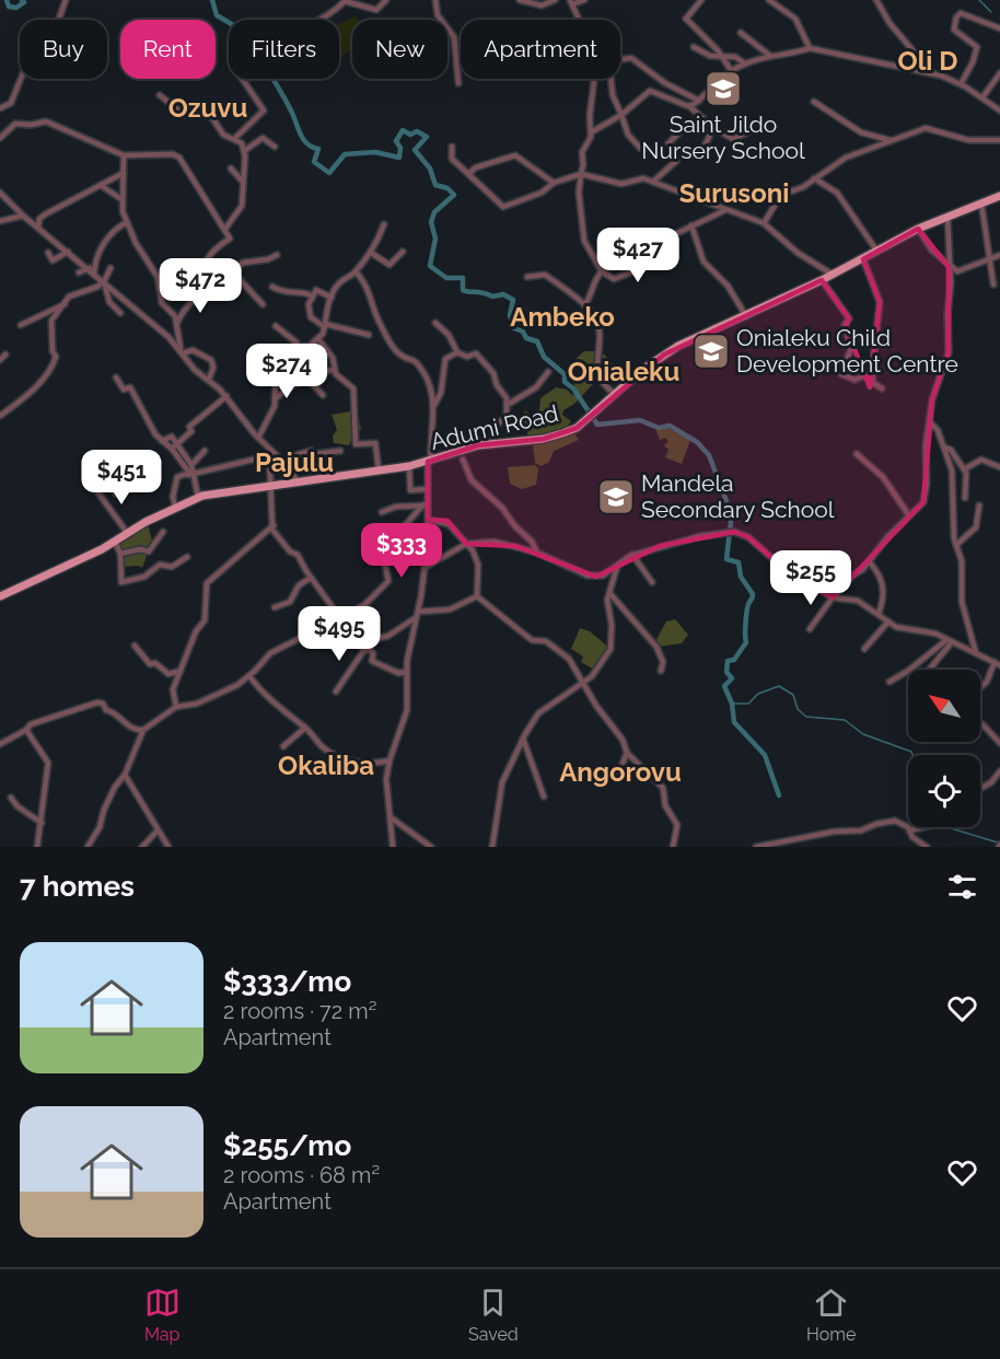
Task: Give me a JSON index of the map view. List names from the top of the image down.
{
  "streets": {
    "main road": ["Adumi Road"]
  },
  "districts": [
    "Oli D",
    "Ozuvu",
    "Surusoni",
    "Ambeko",
    "Onialeku",
    "Pajulu",
    "Okaliba",
    "Angorovu"
  ],
  "places": {
    "school or university": ["Saint Jildo Nursery School", "Onialeku Child Development Centre", "Mandela Secondary School"]
  },
  "north": "top left",
  "page": {
    "chip": [
      "Buy",
      "Rent",
      "Filters",
      "New",
      "Apartment"
    ],
    "price": [
      "$427",
      "$472",
      "$274",
      "$451",
      "$333",
      "$255",
      "$495"
    ],
    "heading": "7 homes",
    "list": [
      {
        "name": "$333/mo",
        "note": "2 rooms · 72 m² · Apartment"
      },
      {
        "name": "$255/mo",
        "note": "2 rooms · 68 m² · Apartment"
      }
    ],
    "tabs": ["Map", "Saved", "Home"]
  }
}
